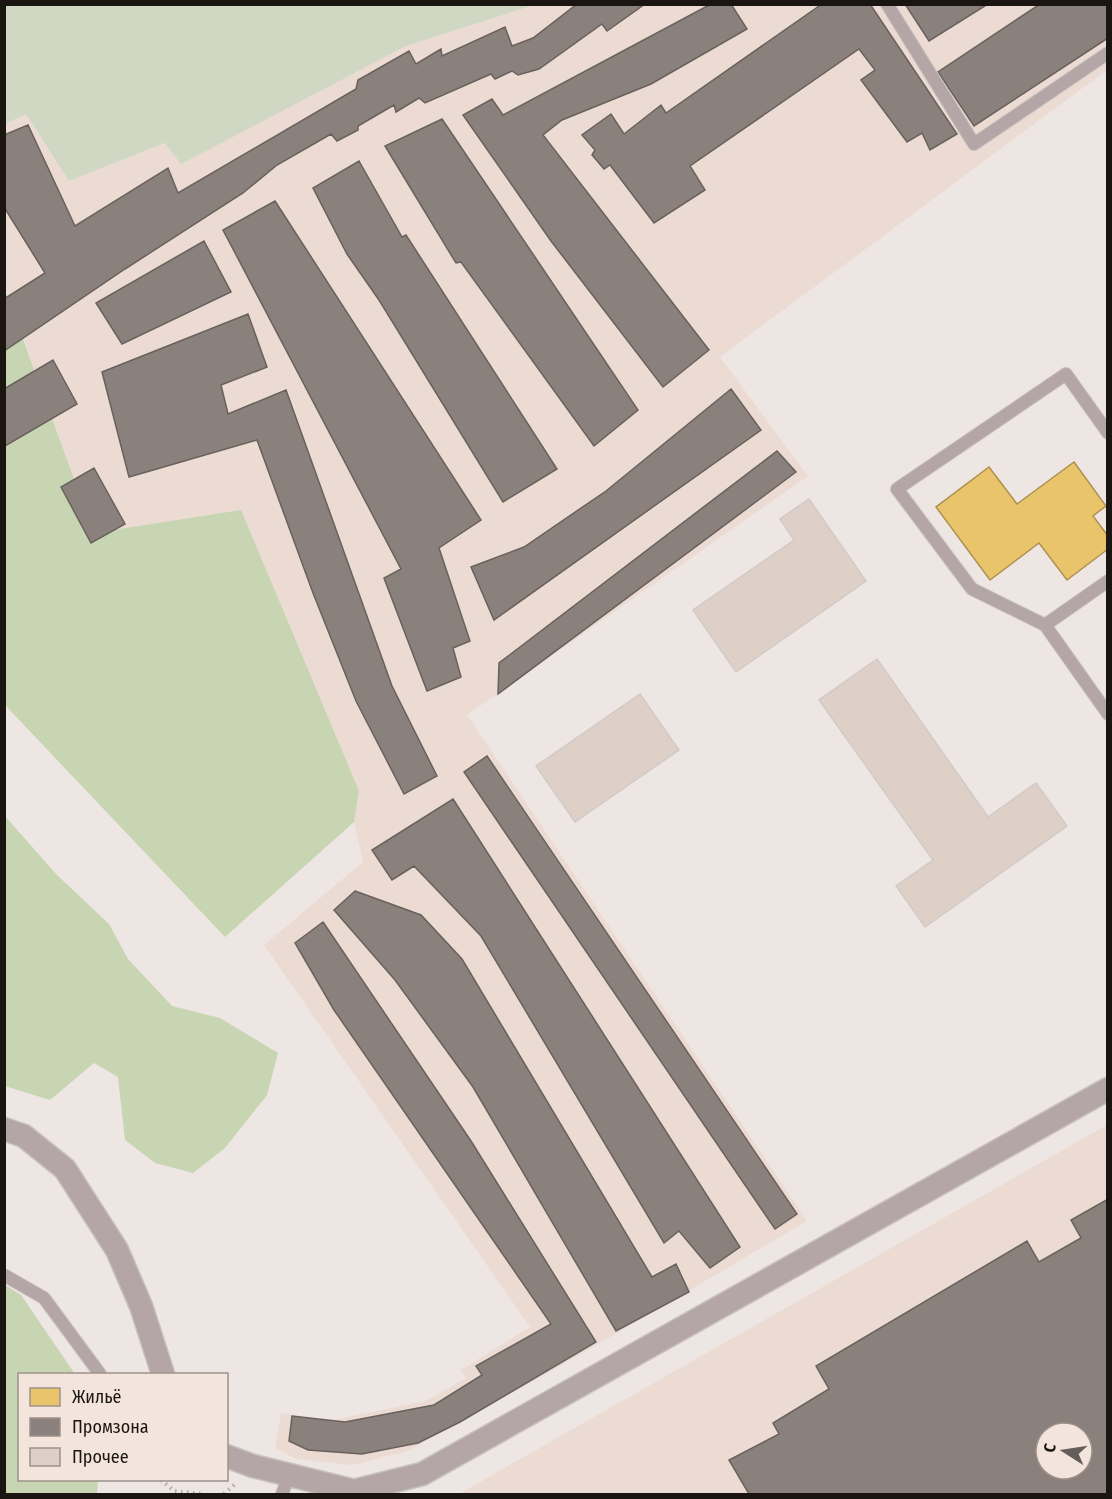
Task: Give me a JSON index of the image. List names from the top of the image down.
{
  "legend": ["Жильё", "Промзона", "Прочее"],
  "north": "left"
}
